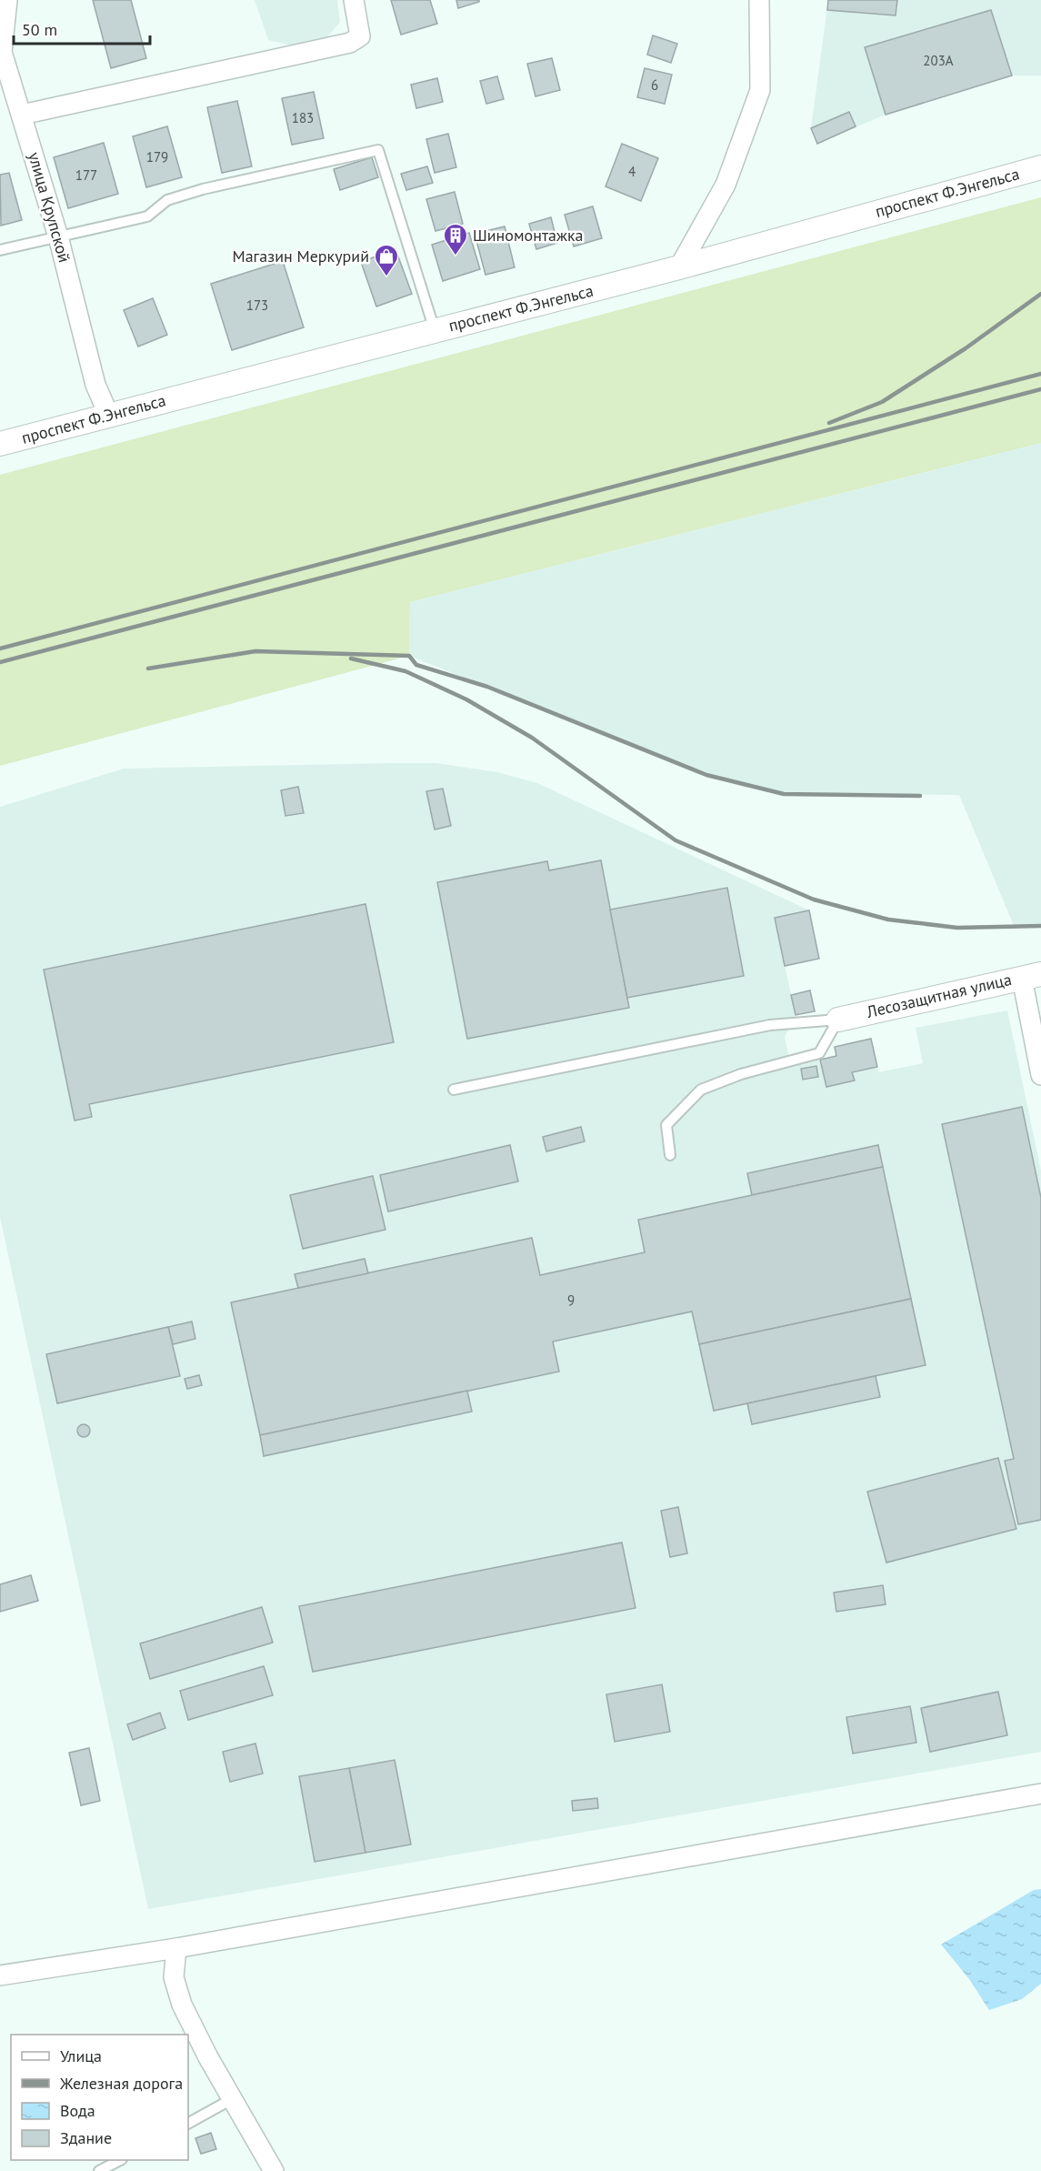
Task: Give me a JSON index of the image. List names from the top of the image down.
{
  "streets": {
    "street": ["проспект Ф.Энгельса", "улица Крупской", "Лесозащитная улица"]
  },
  "crossings": [
    ["проспект Ф.Энгельса", "улица Крупской"]
  ],
  "places": {
    "building": ["Шиномонтажка"],
    "shop": ["Магазин Меркурий"]
  },
  "house_numbers": [
    "203А",
    "6",
    "183",
    "179",
    "4",
    "177",
    "173",
    "9"
  ],
  "legend": [
    "Улица",
    "Железная дорога",
    "Вода",
    "Здание"
  ],
  "scale_bar": "50 m"
}
